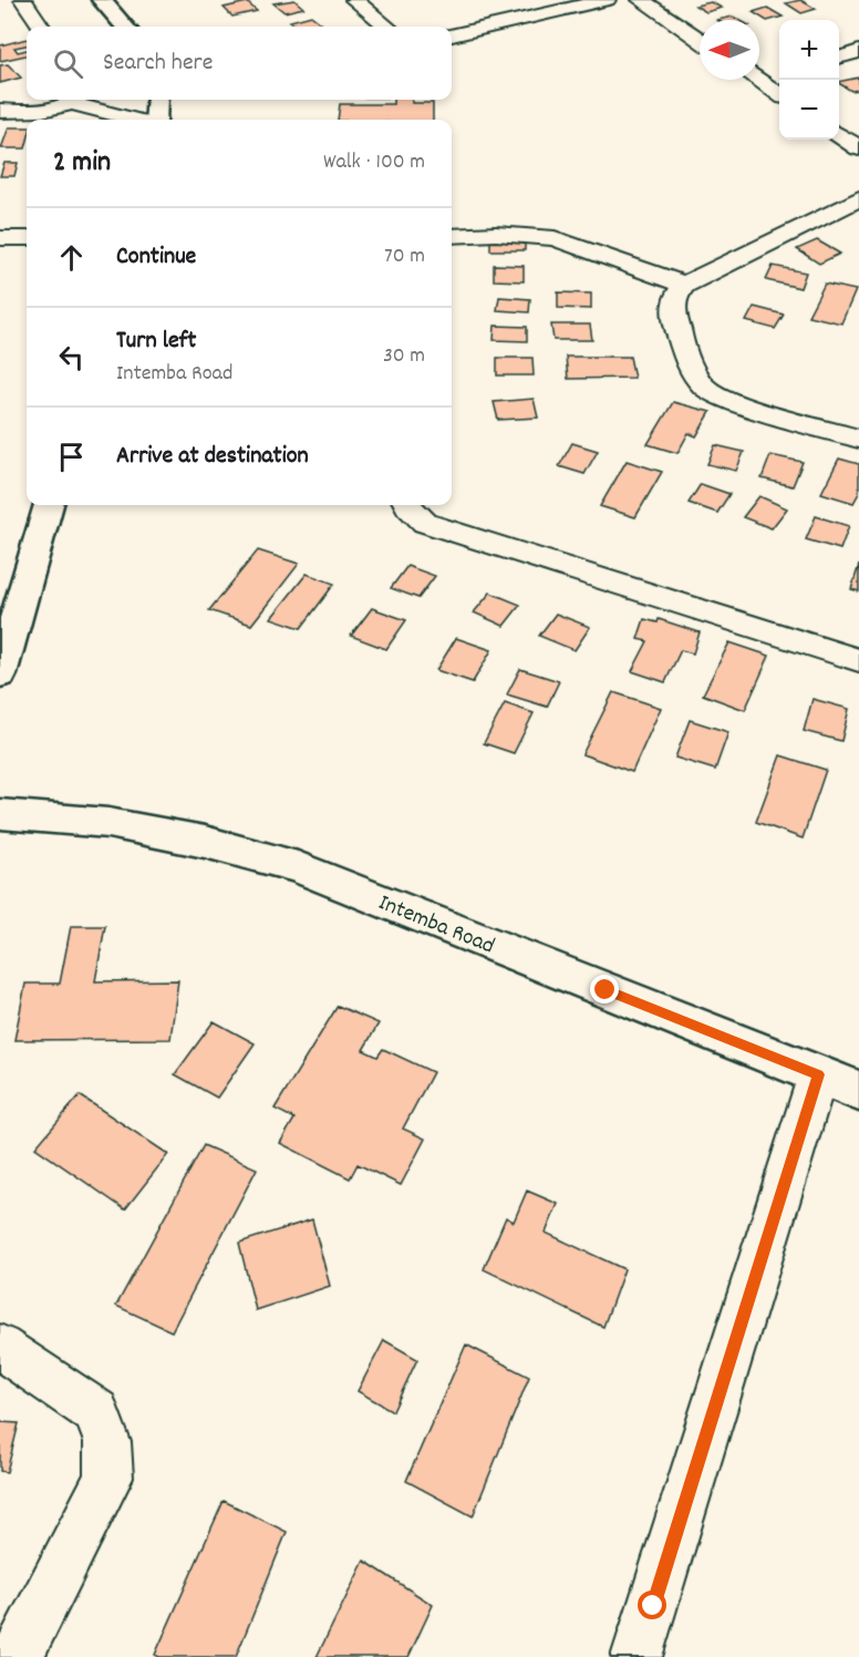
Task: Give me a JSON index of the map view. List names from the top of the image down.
{
  "streets": {
    "street": ["Intemba Road"]
  },
  "north": "left",
  "page": {
    "map_buttons": ["+", "−"],
    "search": "Search here",
    "heading": ["2 min", "Walk · 100 m"],
    "list": [
      ["Continue", "70 m"],
      ["Turn left", "Intemba Road", "30 m"],
      "Arrive at destination"
    ]
  }
}
